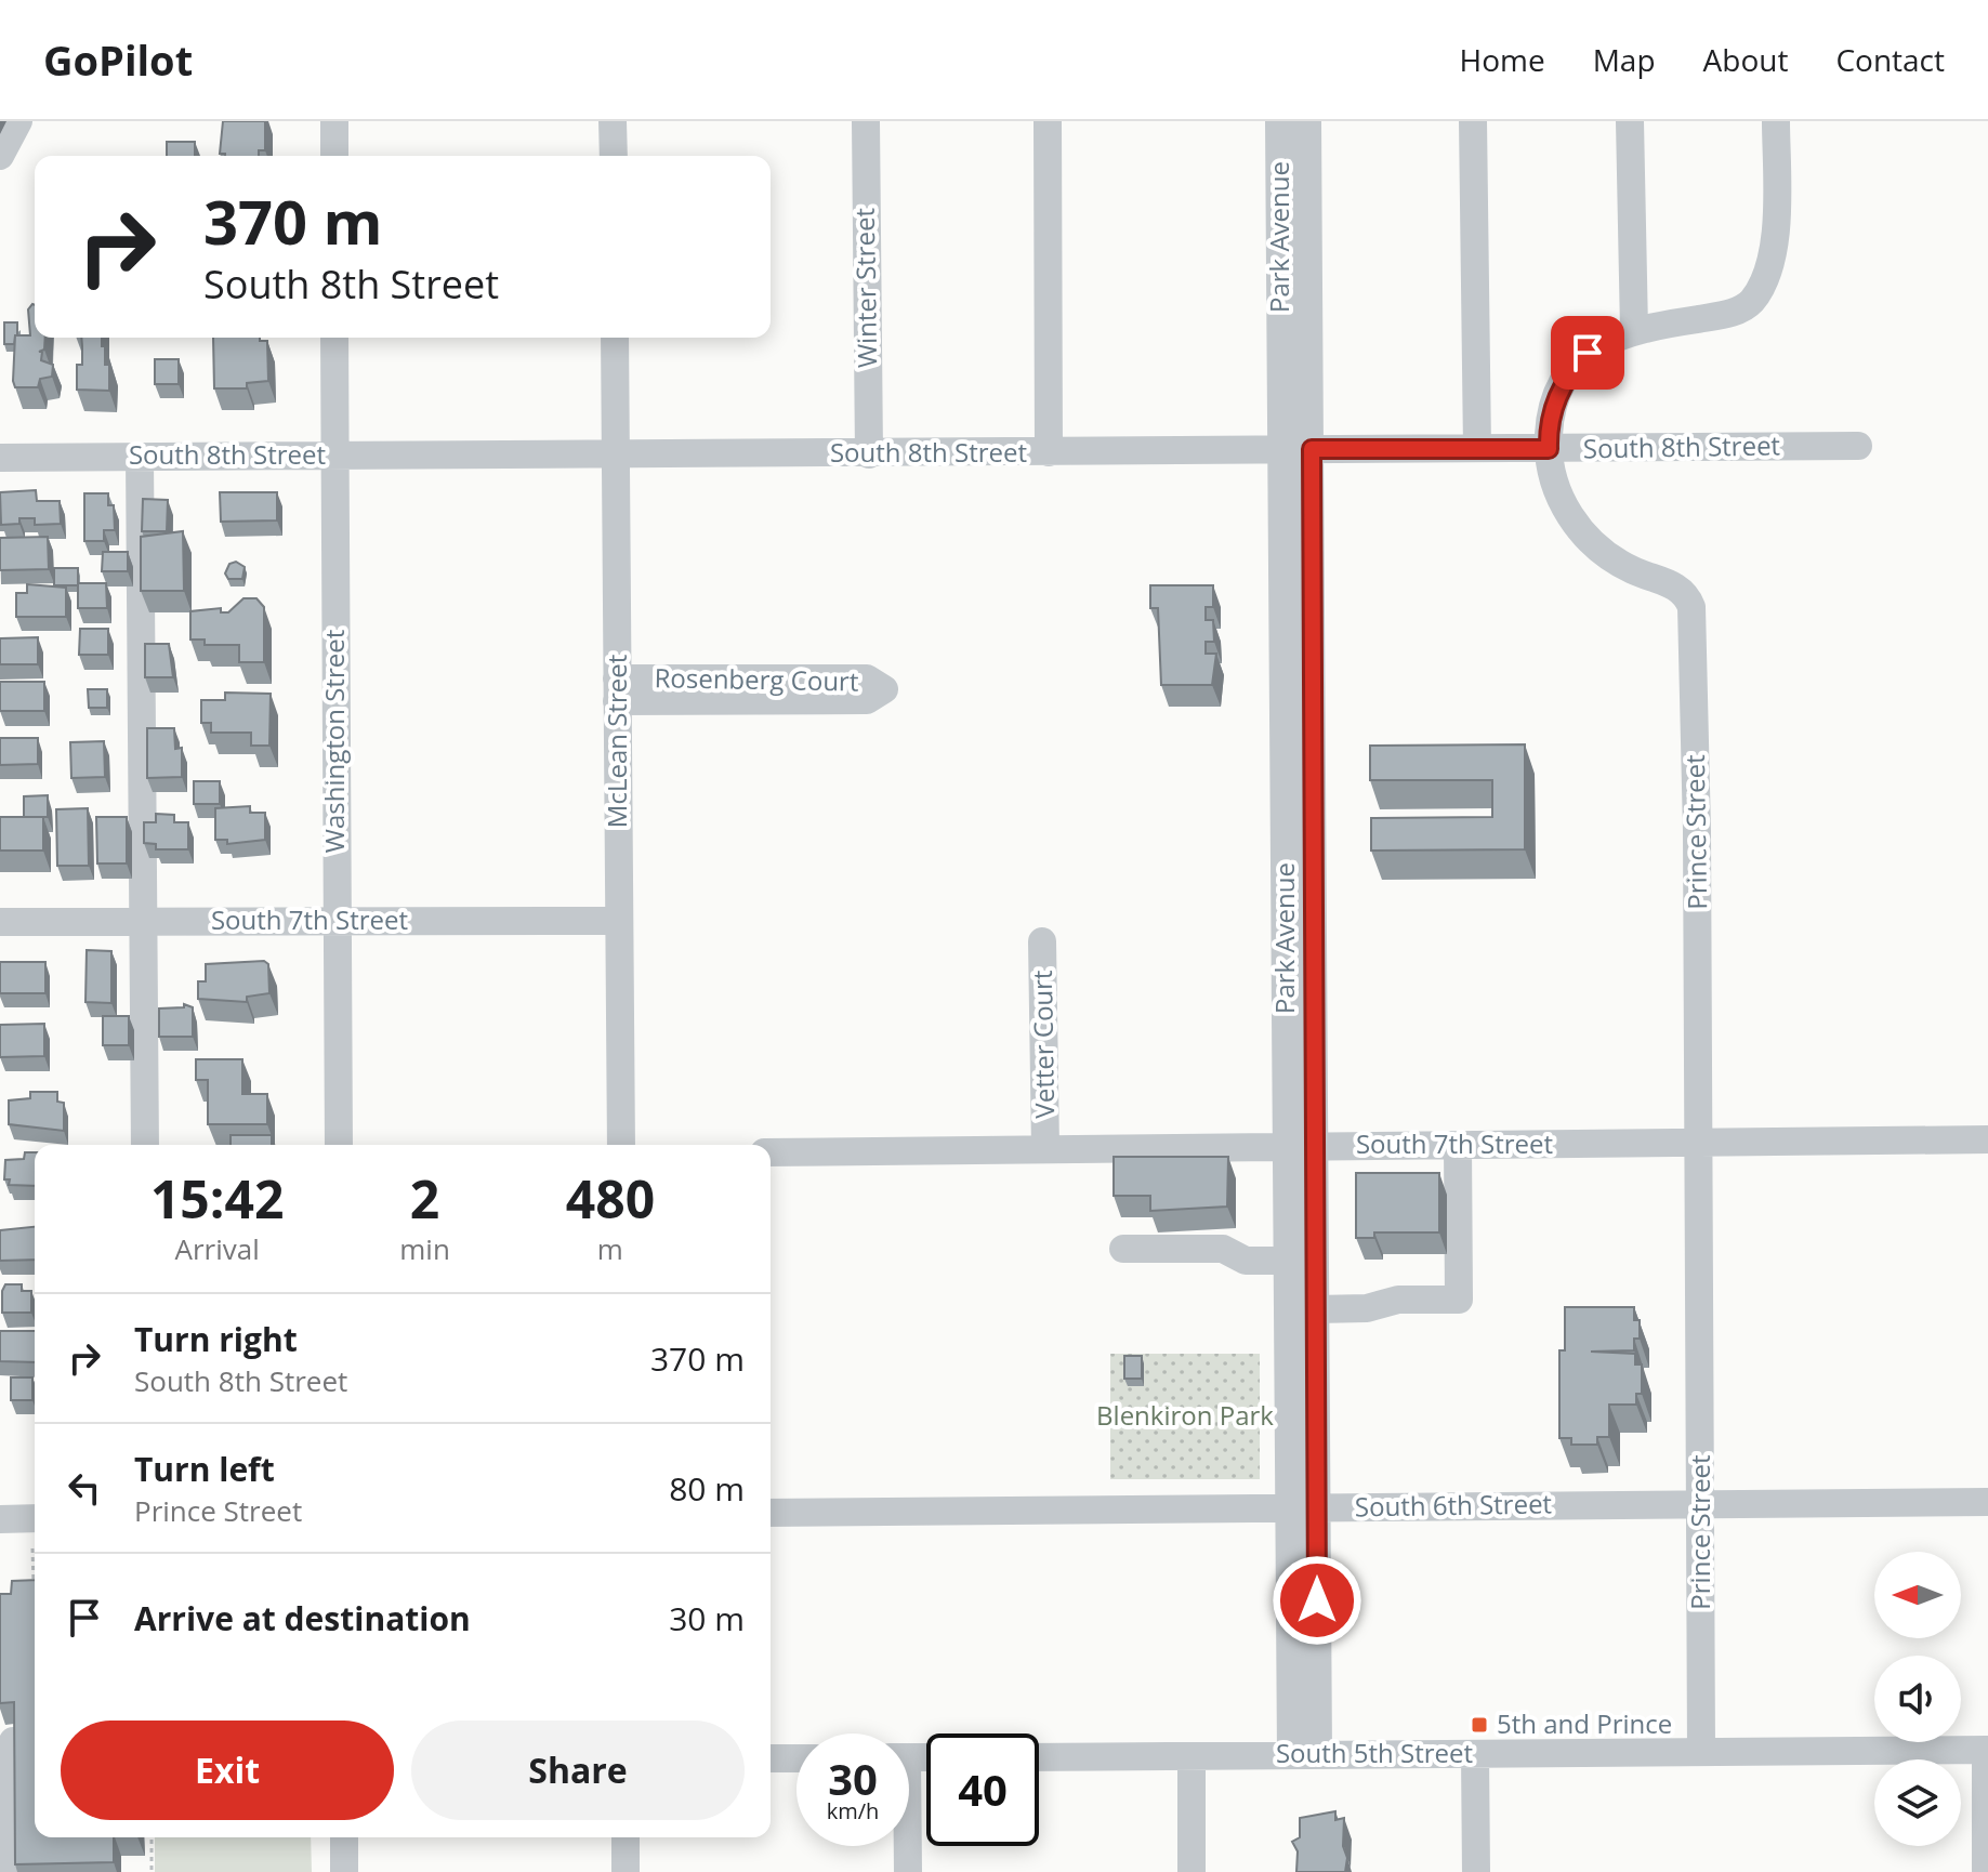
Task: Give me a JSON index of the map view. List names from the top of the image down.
{
  "streets": {
    "street": [
      "Park Avenue",
      "Winter Street",
      "South 8th Street",
      "Rosenberg Court",
      "Washington Street",
      "McLean Street",
      "Prince Street",
      "South 7th Street",
      "Vetter Court",
      "South 6th Street",
      "South 5th Street"
    ]
  },
  "crossings": [
    ["Park Avenue", "South 8th Street"],
    ["Park Avenue", "South 7th Street"],
    ["Park Avenue", "South 6th Street"],
    ["Park Avenue", "South 5th Street"],
    ["Winter Street", "South 8th Street"],
    ["South 8th Street", "Washington Street"],
    ["South 8th Street", "McLean Street"],
    ["South 8th Street", "Prince Street"],
    ["Rosenberg Court", "McLean Street"],
    ["Washington Street", "South 7th Street"],
    ["McLean Street", "South 7th Street"],
    ["Prince Street", "South 7th Street"],
    ["Prince Street", "South 6th Street"],
    ["Prince Street", "South 5th Street"],
    ["South 7th Street", "Vetter Court"]
  ],
  "parks": ["Blenkiron Park"],
  "places": {
    "transit": ["5th and Prince"]
  },
  "north": "left",
  "page": {
    "header": "GoPilot",
    "nav": [
      "Home",
      "Map",
      "About",
      "Contact"
    ],
    "turn": ["370 m", "South 8th Street"],
    "eta": [
      "15:42",
      "Arrival",
      "2",
      "min",
      "480",
      "m"
    ],
    "list": [
      {
        "name": "Turn right",
        "note": "South 8th Street",
        "value": "370 m"
      },
      {
        "name": "Turn left",
        "note": "Prince Street",
        "value": "80 m"
      },
      {
        "name": "Arrive at destination",
        "value": "30 m"
      }
    ],
    "buttons": ["Exit", "Share"],
    "speed": "30 km/h",
    "limit": "40"
  }
}
